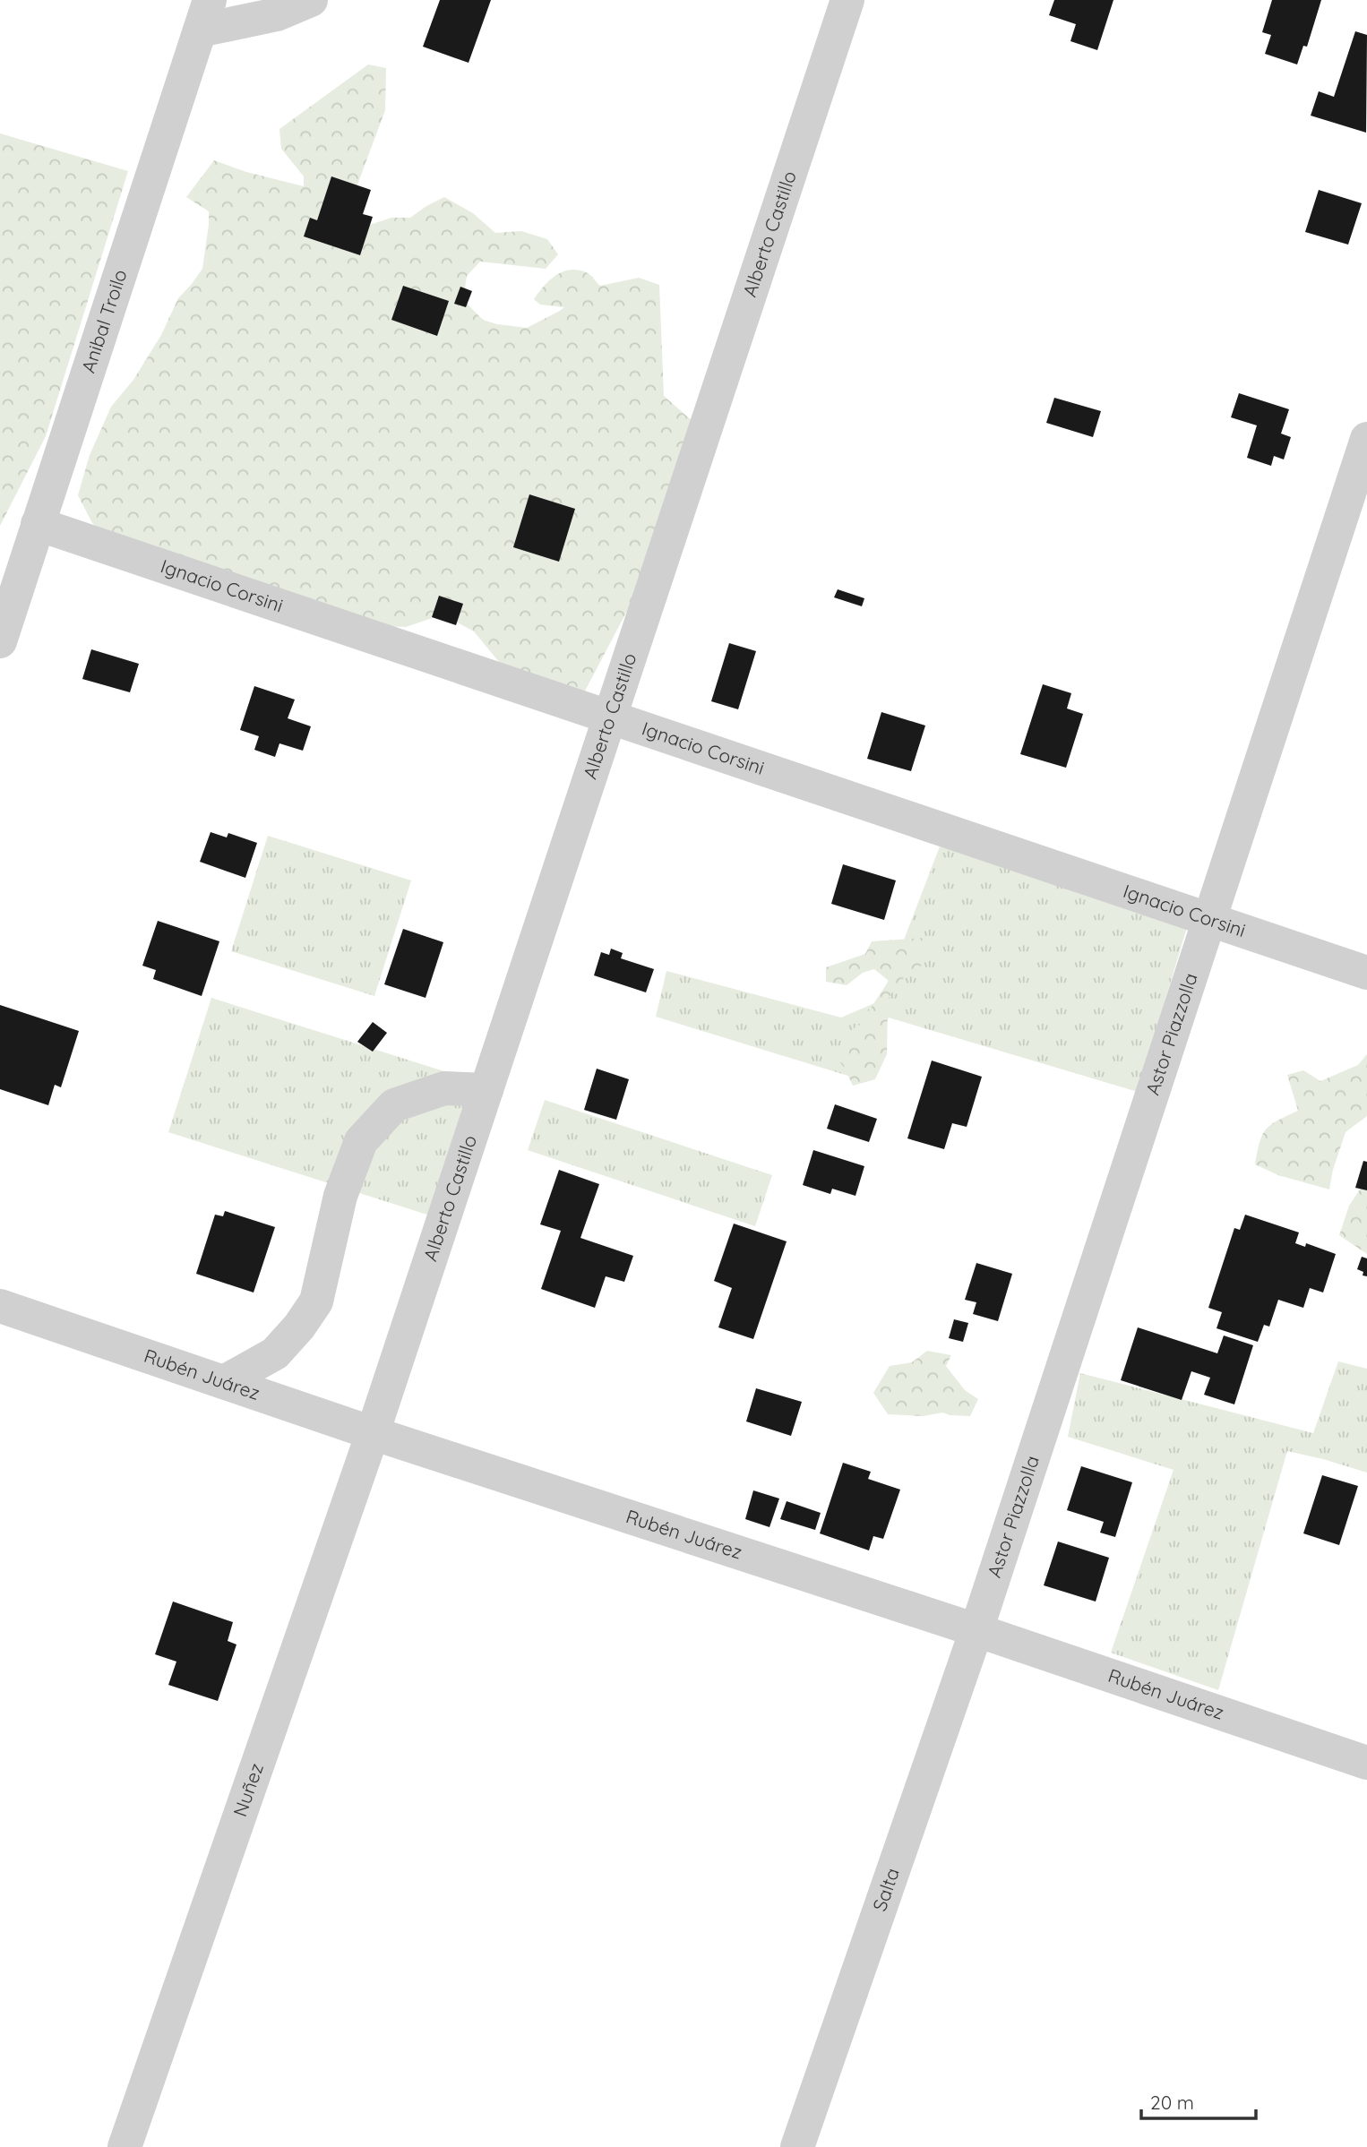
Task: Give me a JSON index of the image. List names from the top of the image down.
{
  "streets": {
    "street": [
      "Alberto Castillo",
      "Anibal Troilo",
      "Ignacio Corsini",
      "Astor Piazzolla",
      "Rubén Juárez",
      "Nuñez",
      "Salta"
    ]
  },
  "crossings": [
    ["Alberto Castillo", "Ignacio Corsini"],
    ["Alberto Castillo", "Rubén Juárez"],
    ["Alberto Castillo", "Nuñez"],
    ["Anibal Troilo", "Ignacio Corsini"],
    ["Ignacio Corsini", "Astor Piazzolla"],
    ["Astor Piazzolla", "Rubén Juárez"],
    ["Astor Piazzolla", "Salta"],
    ["Rubén Juárez", "Nuñez"],
    ["Rubén Juárez", "Salta"]
  ],
  "scale_bar": "20 m"
}
